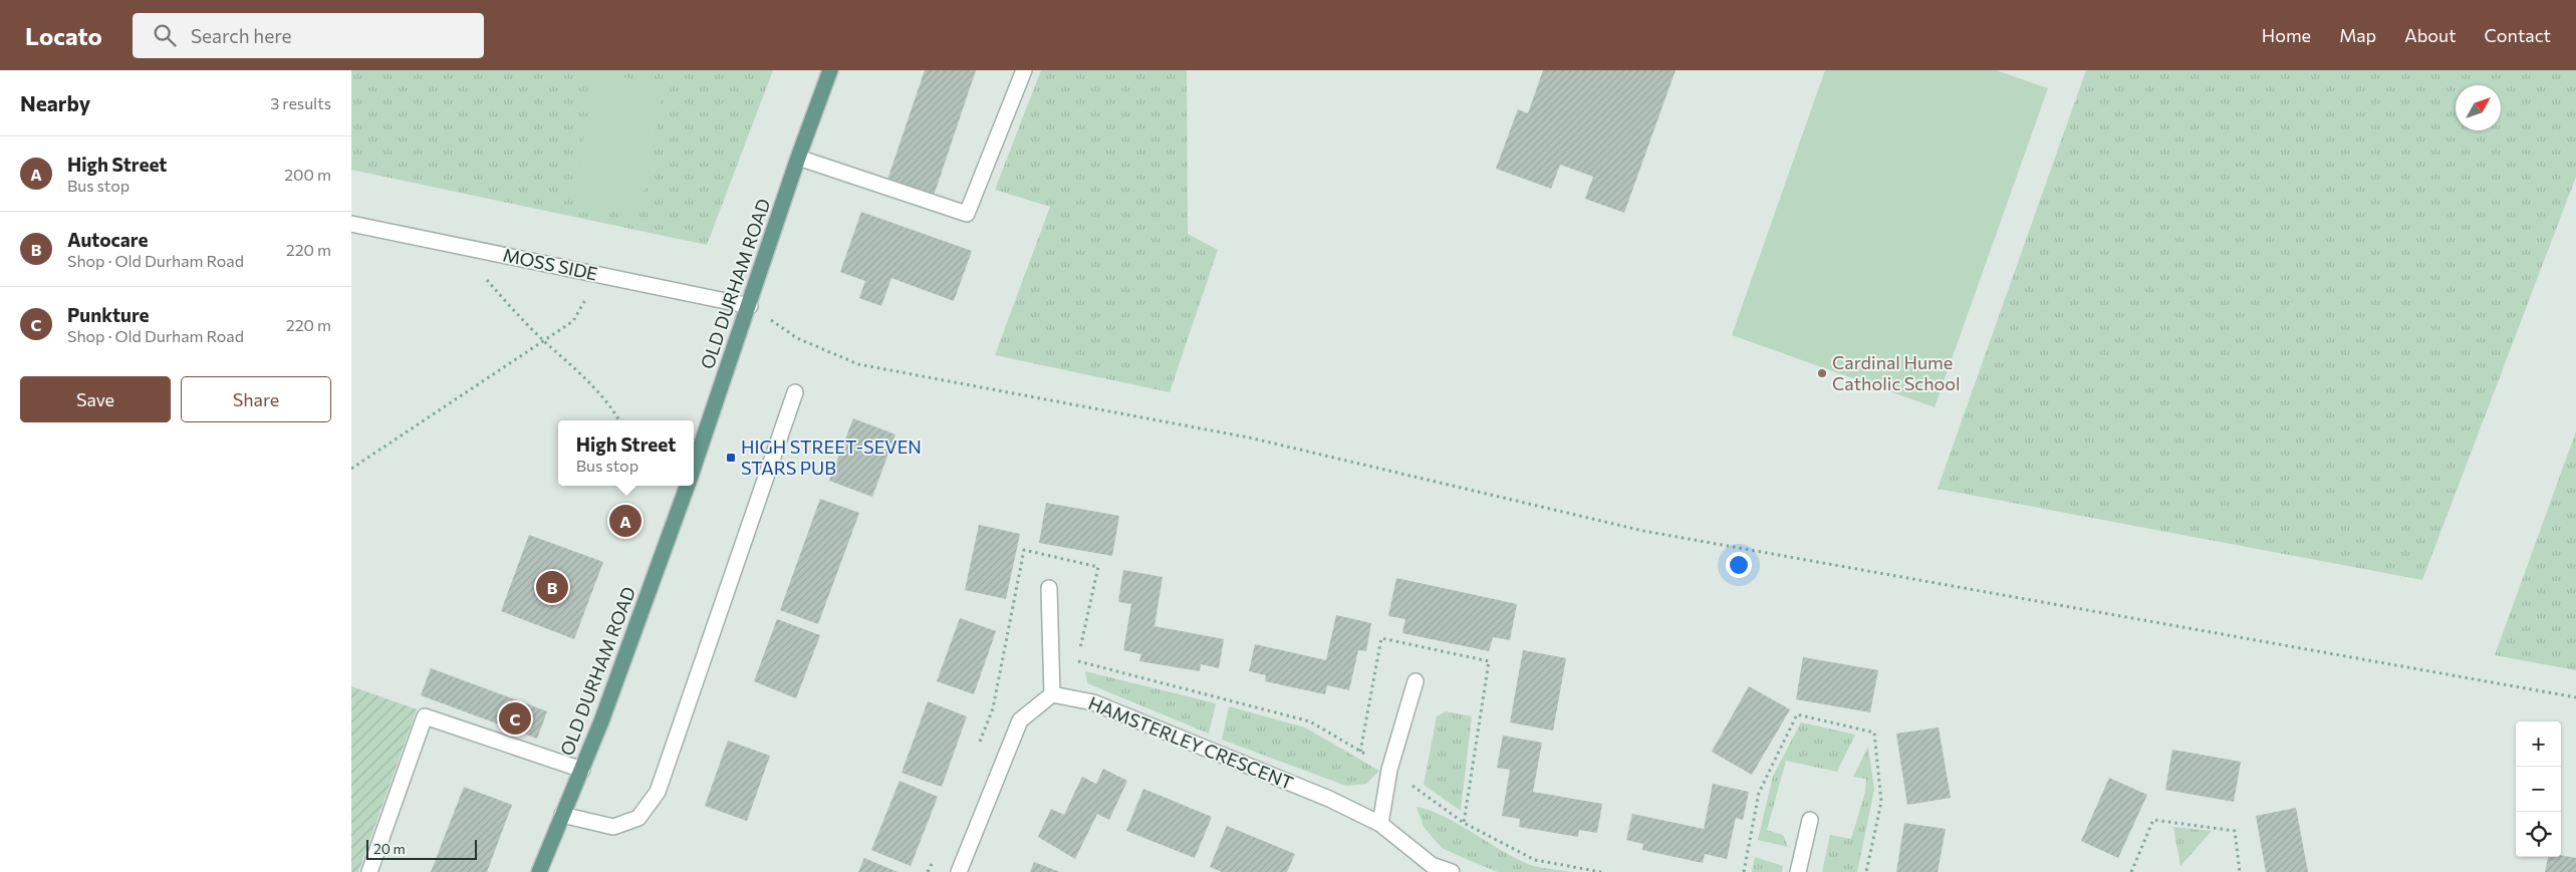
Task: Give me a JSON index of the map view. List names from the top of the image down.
{
  "streets": {
    "main road": ["OLD DURHAM ROAD"],
    "street": ["MOSS SIDE", "HAMSTERLEY CRESCENT"]
  },
  "crossings": [
    ["MOSS SIDE", "OLD DURHAM ROAD"]
  ],
  "places": {
    "other": ["Cardinal Hume Catholic School"],
    "transit": ["HIGH STREET-SEVEN STARS PUB"]
  },
  "scale_bar": "20 m",
  "north": "top right",
  "page": {
    "header": "Locato",
    "search": "Search here",
    "nav": [
      "Home",
      "Map",
      "About",
      "Contact"
    ],
    "heading": ["Nearby", "3 results"],
    "list": [
      {
        "mark": "A",
        "name": "High Street",
        "note": "Bus stop",
        "value": "200 m"
      },
      {
        "mark": "B",
        "name": "Autocare",
        "note": "Shop · Old Durham Road",
        "value": "220 m"
      },
      {
        "mark": "C",
        "name": "Punkture",
        "note": "Shop · Old Durham Road",
        "value": "220 m"
      }
    ],
    "buttons": ["Save", "Share"],
    "popup": ["High Street", "Bus stop"],
    "pins": ["A", "B", "C"],
    "map_buttons": ["+", "−"],
    "scale": "20 m"
  }
}
